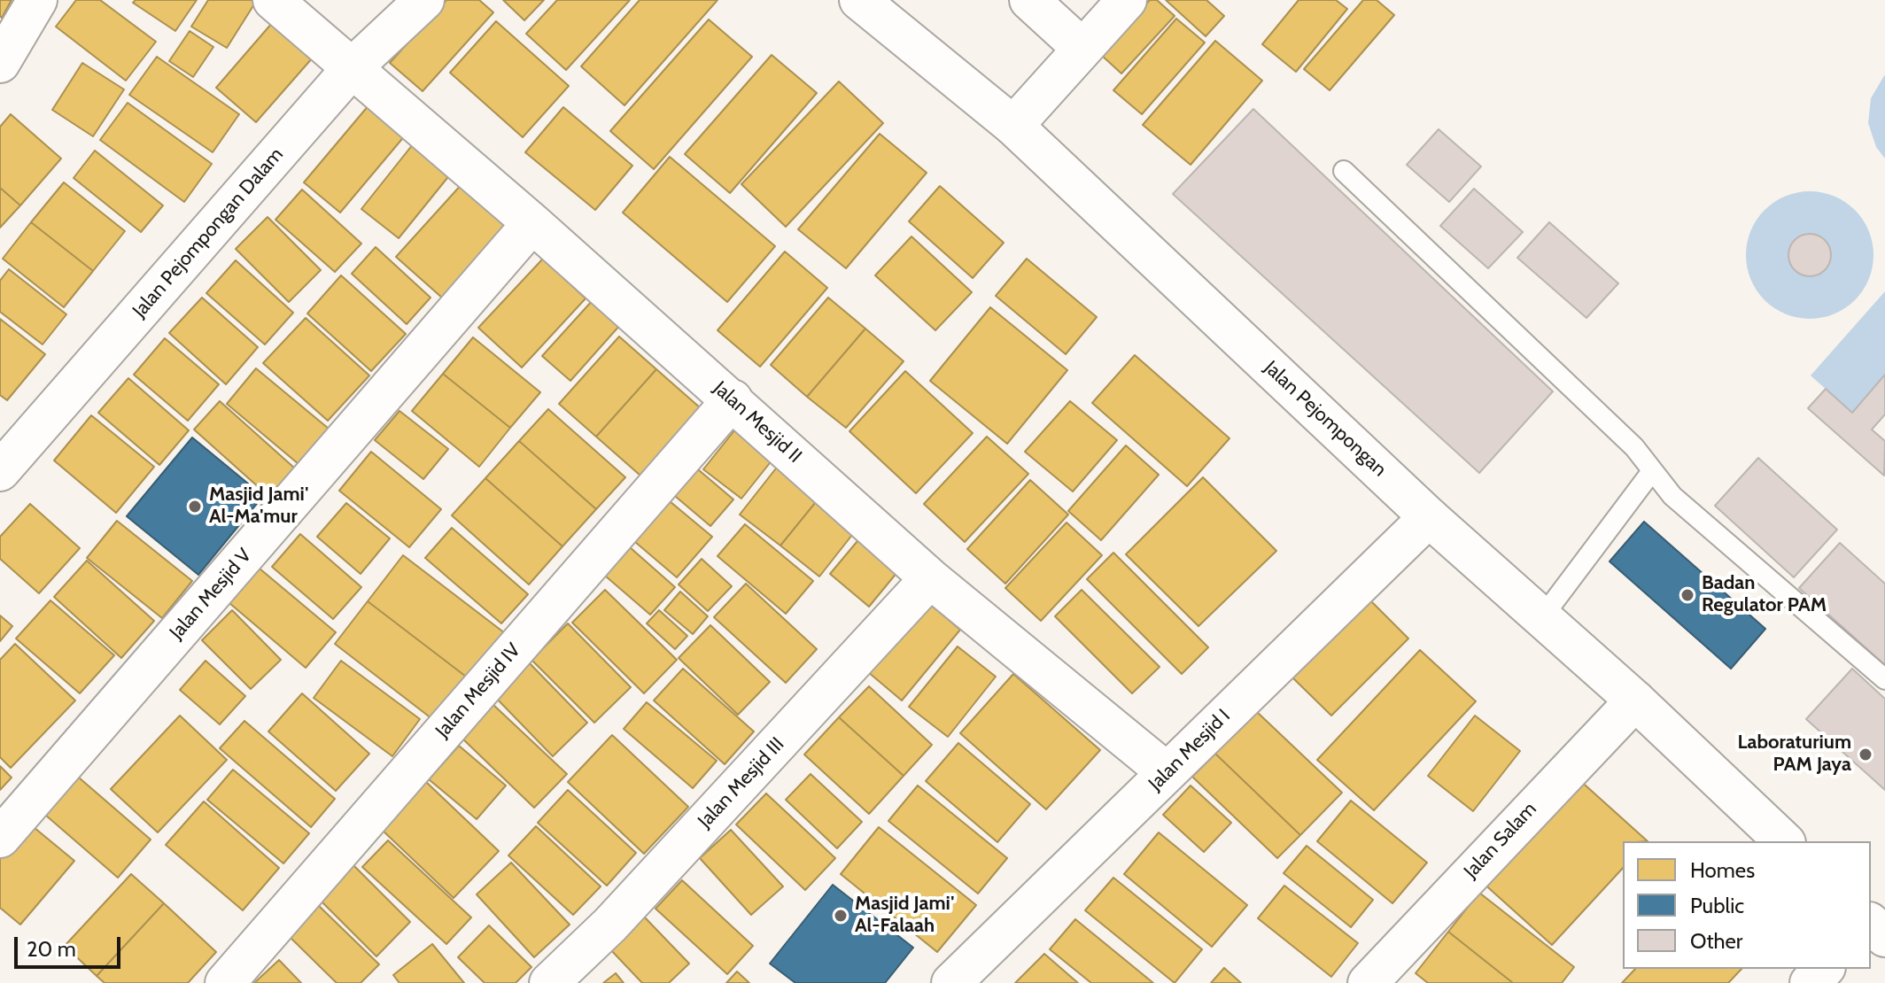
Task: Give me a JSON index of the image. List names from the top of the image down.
{
  "streets": {
    "street": [
      "Jalan Pejompongan Dalam",
      "Jalan Pejompongan",
      "Jalan Mesjid II",
      "Jalan Mesjid V",
      "Jalan Mesjid IV",
      "Jalan Mesjid I",
      "Jalan Mesjid III",
      "Jalan Salam"
    ]
  },
  "crossings": [
    ["Jalan Pejompongan Dalam", "Jalan Mesjid II"],
    ["Jalan Pejompongan", "Jalan Mesjid I"],
    ["Jalan Pejompongan", "Jalan Salam"],
    ["Jalan Mesjid II", "Jalan Mesjid V"],
    ["Jalan Mesjid II", "Jalan Mesjid IV"],
    ["Jalan Mesjid II", "Jalan Mesjid I"],
    ["Jalan Mesjid II", "Jalan Mesjid III"]
  ],
  "places": [
    "Masjid Jami' Al-Ma'mur",
    "Badan Regulator PAM",
    "Laboraturium PAM Jaya",
    "Masjid Jami' Al-Falaah"
  ],
  "legend": ["Homes", "Public", "Other"],
  "scale_bar": "20 m"
}
